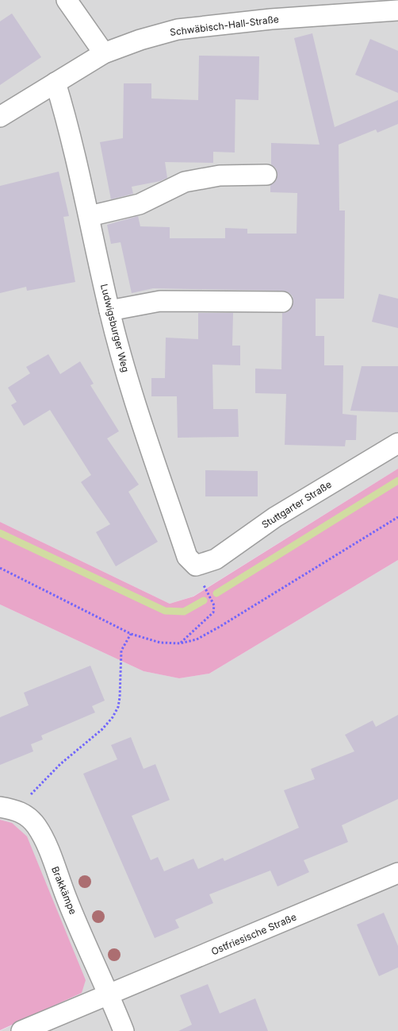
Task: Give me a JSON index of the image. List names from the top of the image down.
{
  "streets": {
    "street": [
      "Schwäbisch-Hall-Straße",
      "Ludwigsburger Weg",
      "Stuttgarter Straße",
      "Brakkämpe",
      "Ostfriesische Straße"
    ]
  },
  "crossings": [
    ["Schwäbisch-Hall-Straße", "Ludwigsburger Weg"],
    ["Ludwigsburger Weg", "Stuttgarter Straße"],
    ["Brakkämpe", "Ostfriesische Straße"]
  ]
}
